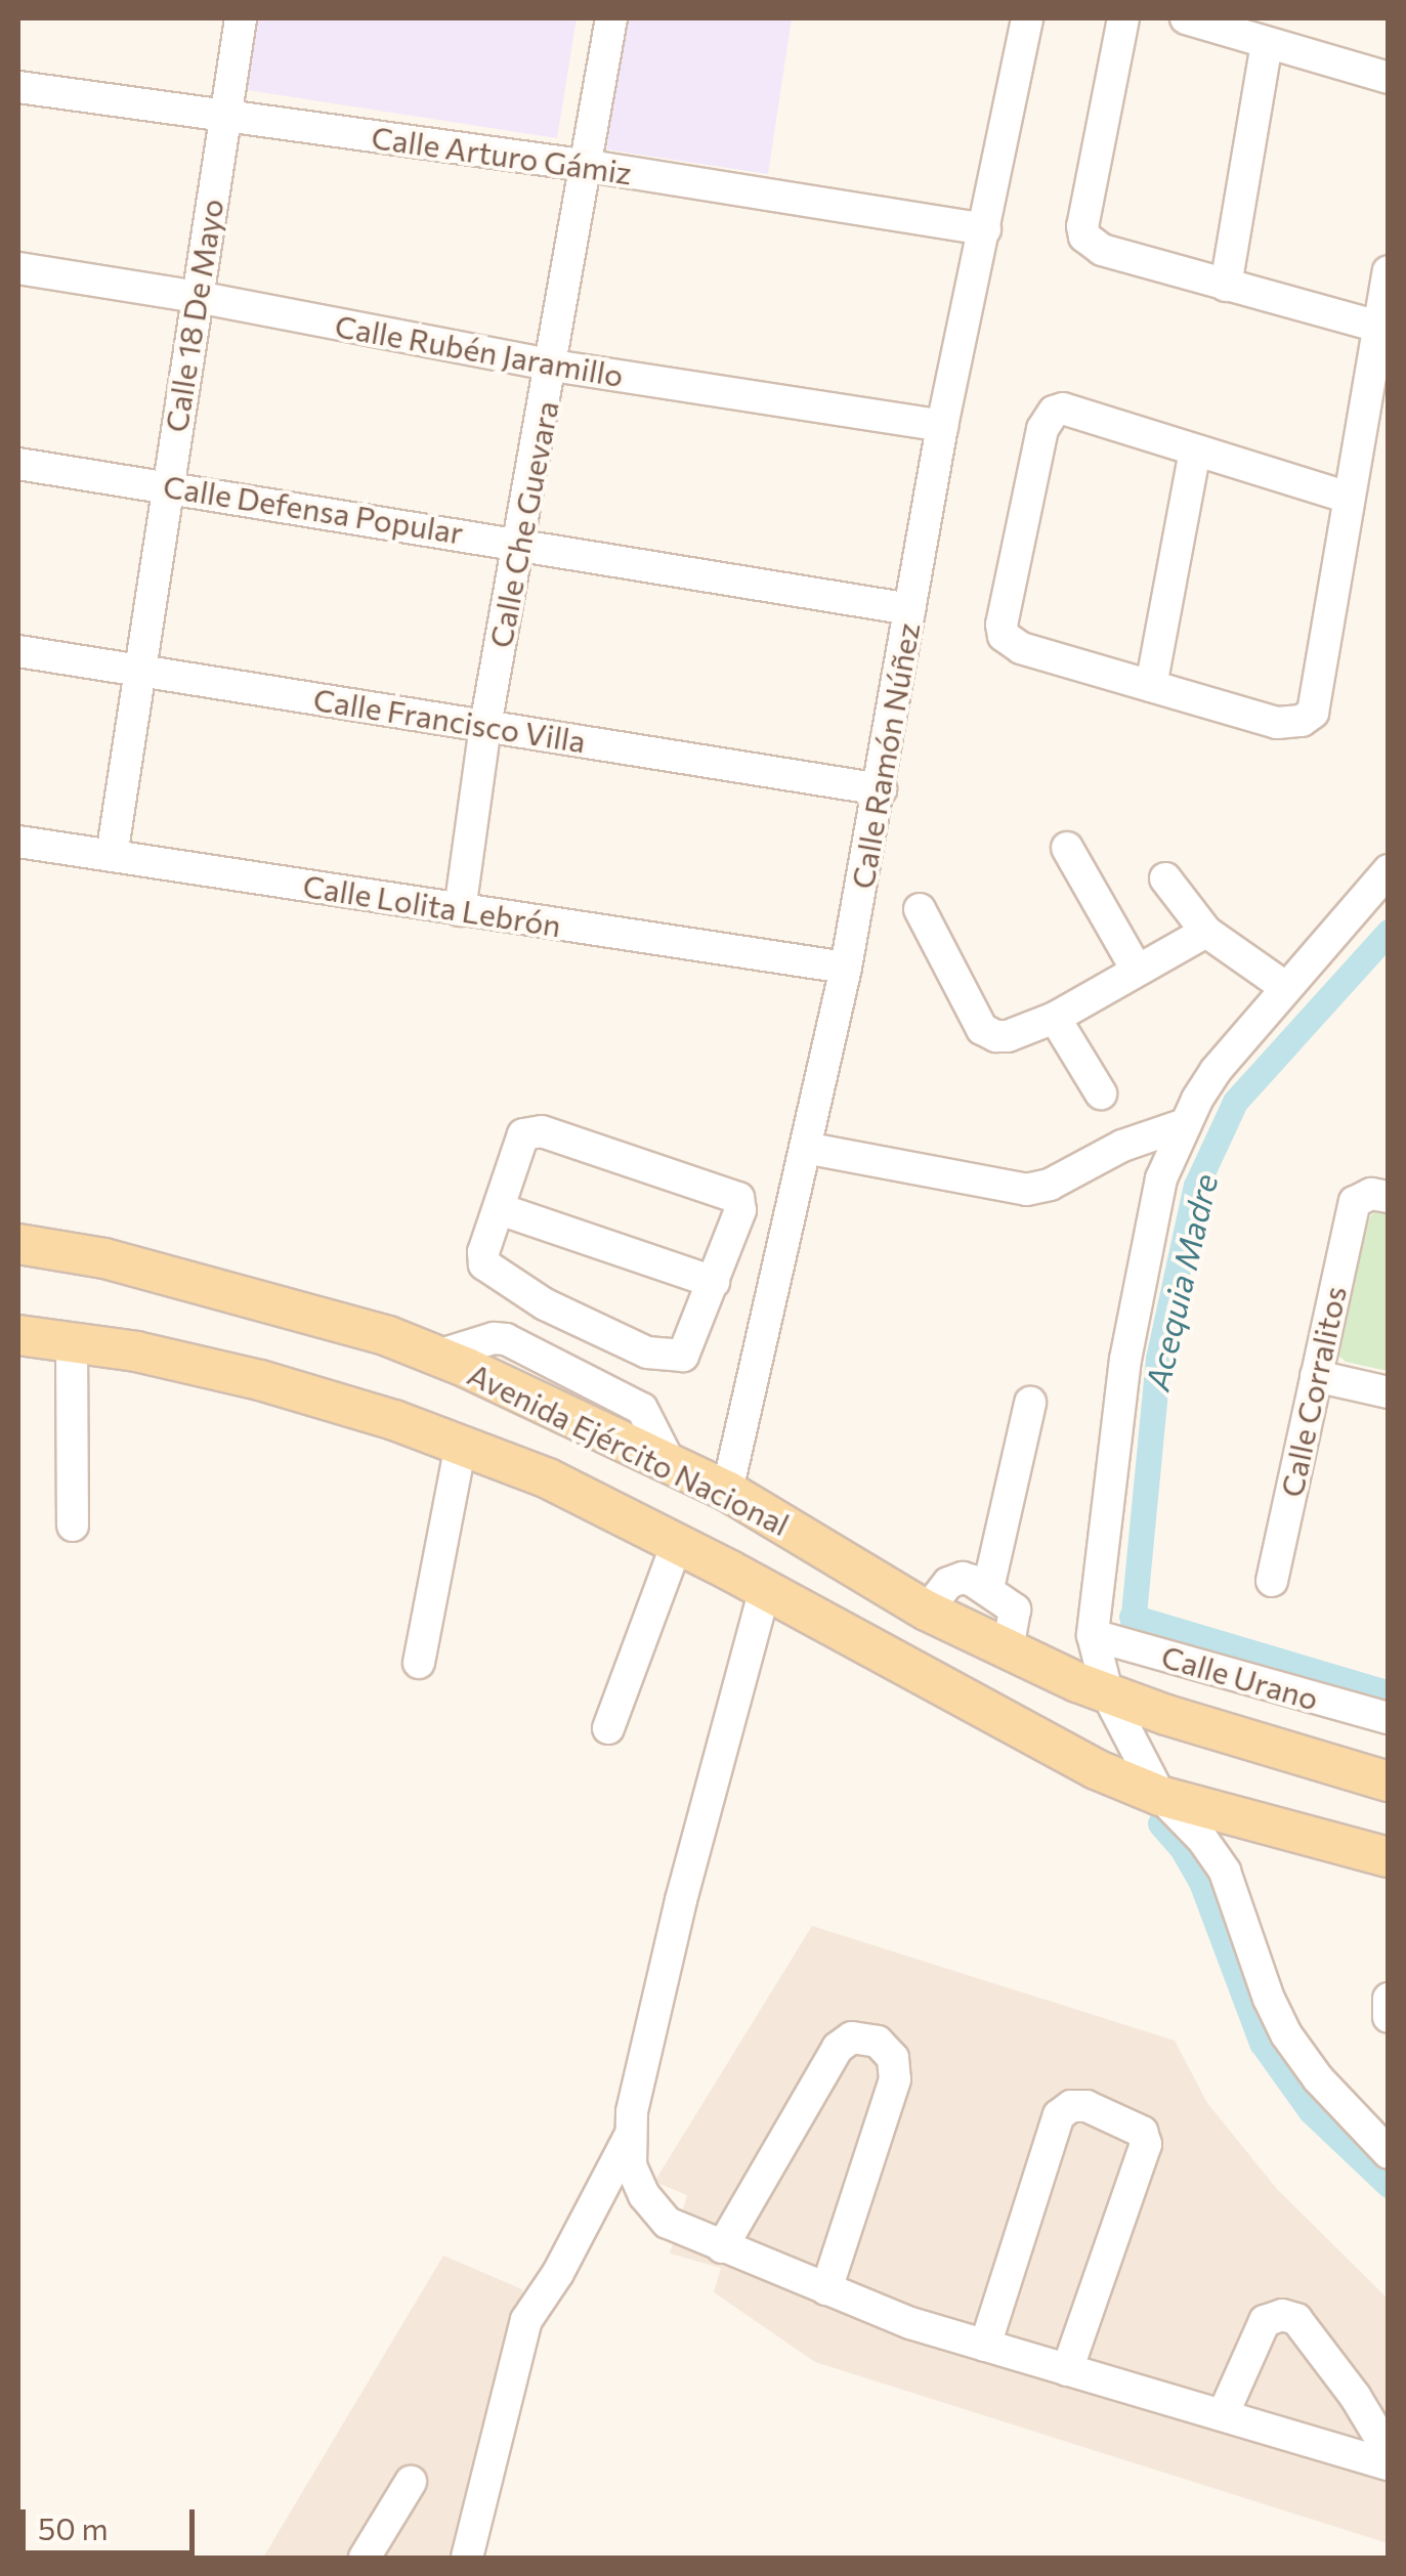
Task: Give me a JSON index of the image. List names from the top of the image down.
{
  "streets": {
    "main road": ["Avenida Ejército Nacional"],
    "street": [
      "Calle Arturo Gámiz",
      "Calle 18 De Mayo",
      "Calle Rubén Jaramillo",
      "Calle Defensa Popular",
      "Calle Che Guevara",
      "Calle Francisco Villa",
      "Calle Ramón Núñez",
      "Calle Lolita Lebrón",
      "Calle Corralitos",
      "Calle Urano"
    ]
  },
  "crossings": [
    ["Calle Arturo Gámiz", "Calle 18 De Mayo"],
    ["Calle Arturo Gámiz", "Calle Che Guevara"],
    ["Calle Arturo Gámiz", "Calle Ramón Núñez"],
    ["Calle 18 De Mayo", "Calle Rubén Jaramillo"],
    ["Calle 18 De Mayo", "Calle Defensa Popular"],
    ["Calle 18 De Mayo", "Calle Francisco Villa"],
    ["Calle 18 De Mayo", "Calle Lolita Lebrón"],
    ["Calle Rubén Jaramillo", "Calle Che Guevara"],
    ["Calle Rubén Jaramillo", "Calle Ramón Núñez"],
    ["Calle Defensa Popular", "Calle Che Guevara"],
    ["Calle Defensa Popular", "Calle Ramón Núñez"],
    ["Calle Che Guevara", "Calle Francisco Villa"],
    ["Calle Che Guevara", "Calle Lolita Lebrón"],
    ["Calle Francisco Villa", "Calle Ramón Núñez"],
    ["Calle Ramón Núñez", "Calle Lolita Lebrón"],
    ["Calle Ramón Núñez", "Avenida Ejército Nacional"]
  ],
  "water": ["Acequia Madre"],
  "scale_bar": "50 m"
}
